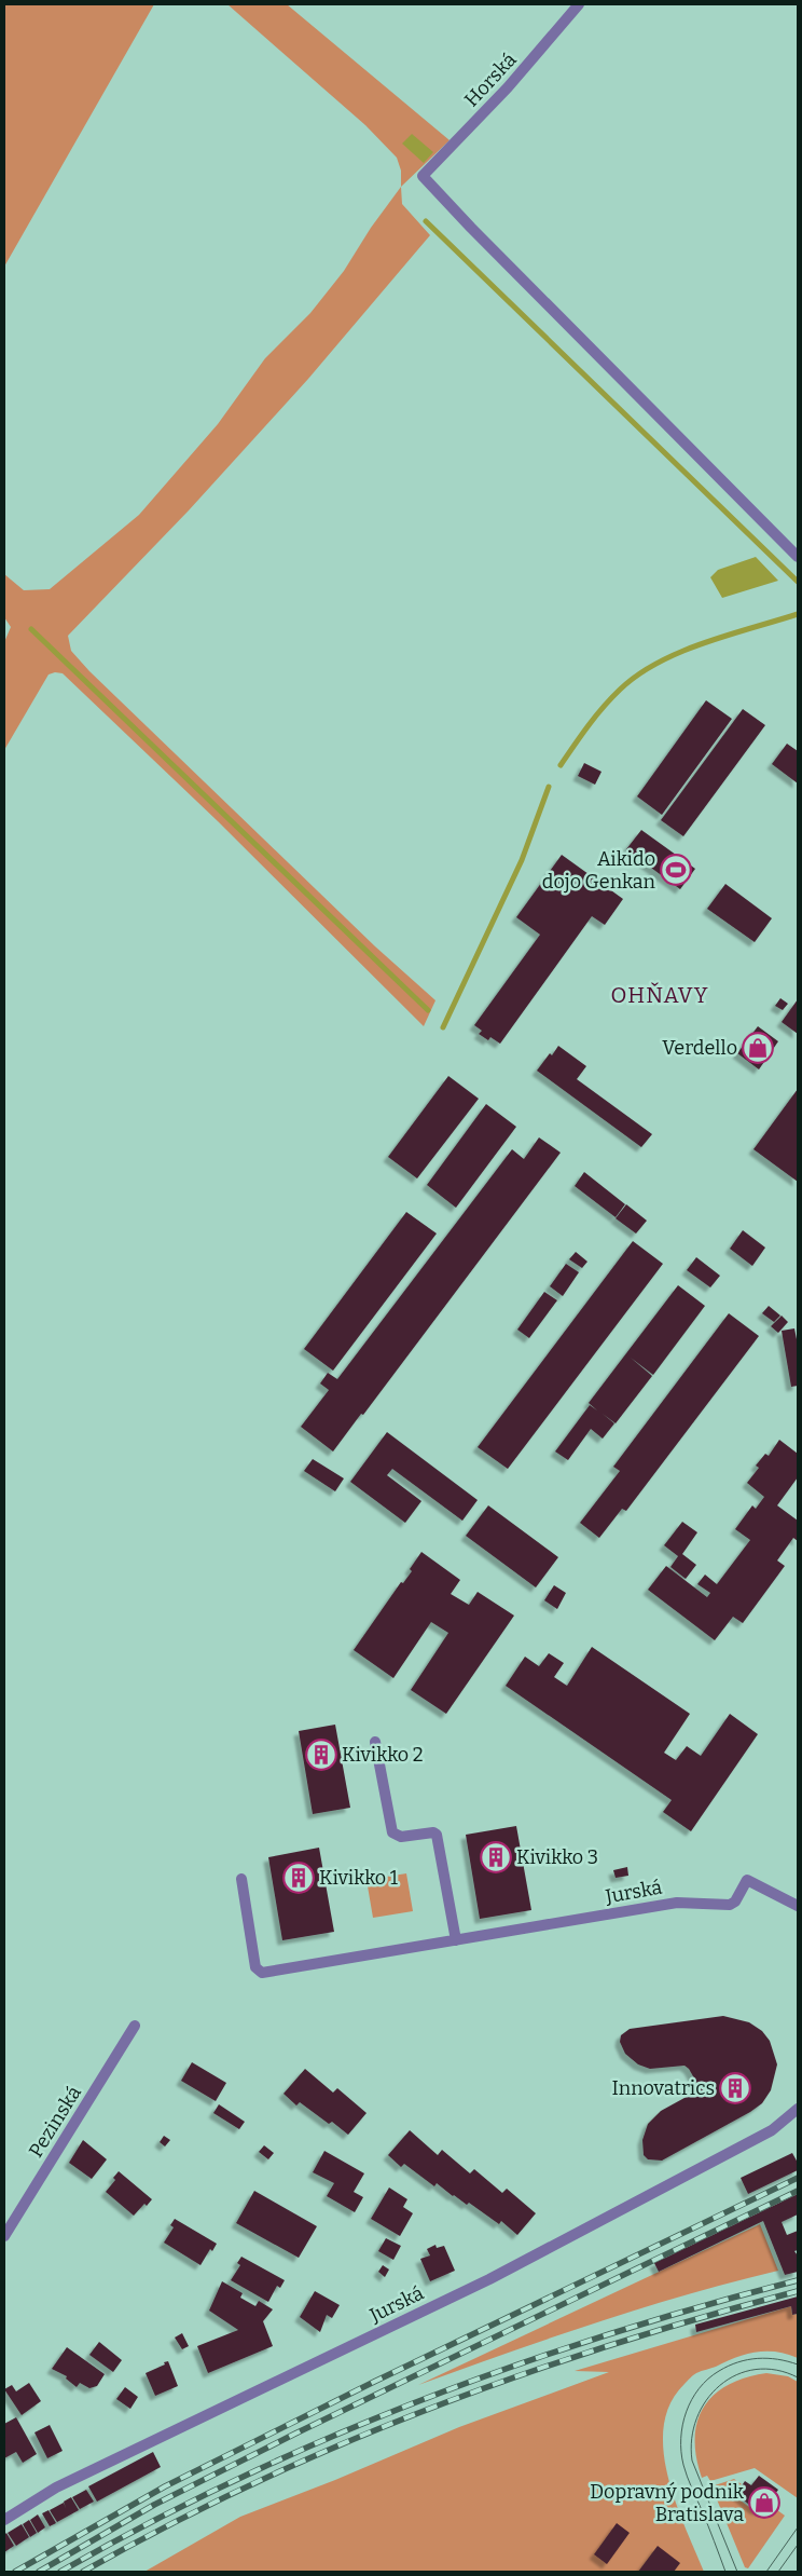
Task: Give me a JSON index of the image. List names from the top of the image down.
{
  "streets": {
    "street": ["Horská", "Jurská", "Pezinská"]
  },
  "districts": ["OHŇAVY"],
  "places": {
    "sports": ["Aikido dojo Genkan"],
    "shop": ["Verdello", "Dopravný podnik Bratislava"],
    "building": [
      "Kivikko 2",
      "Kivikko 3",
      "Kivikko 1",
      "Innovatrics"
    ]
  }
}
